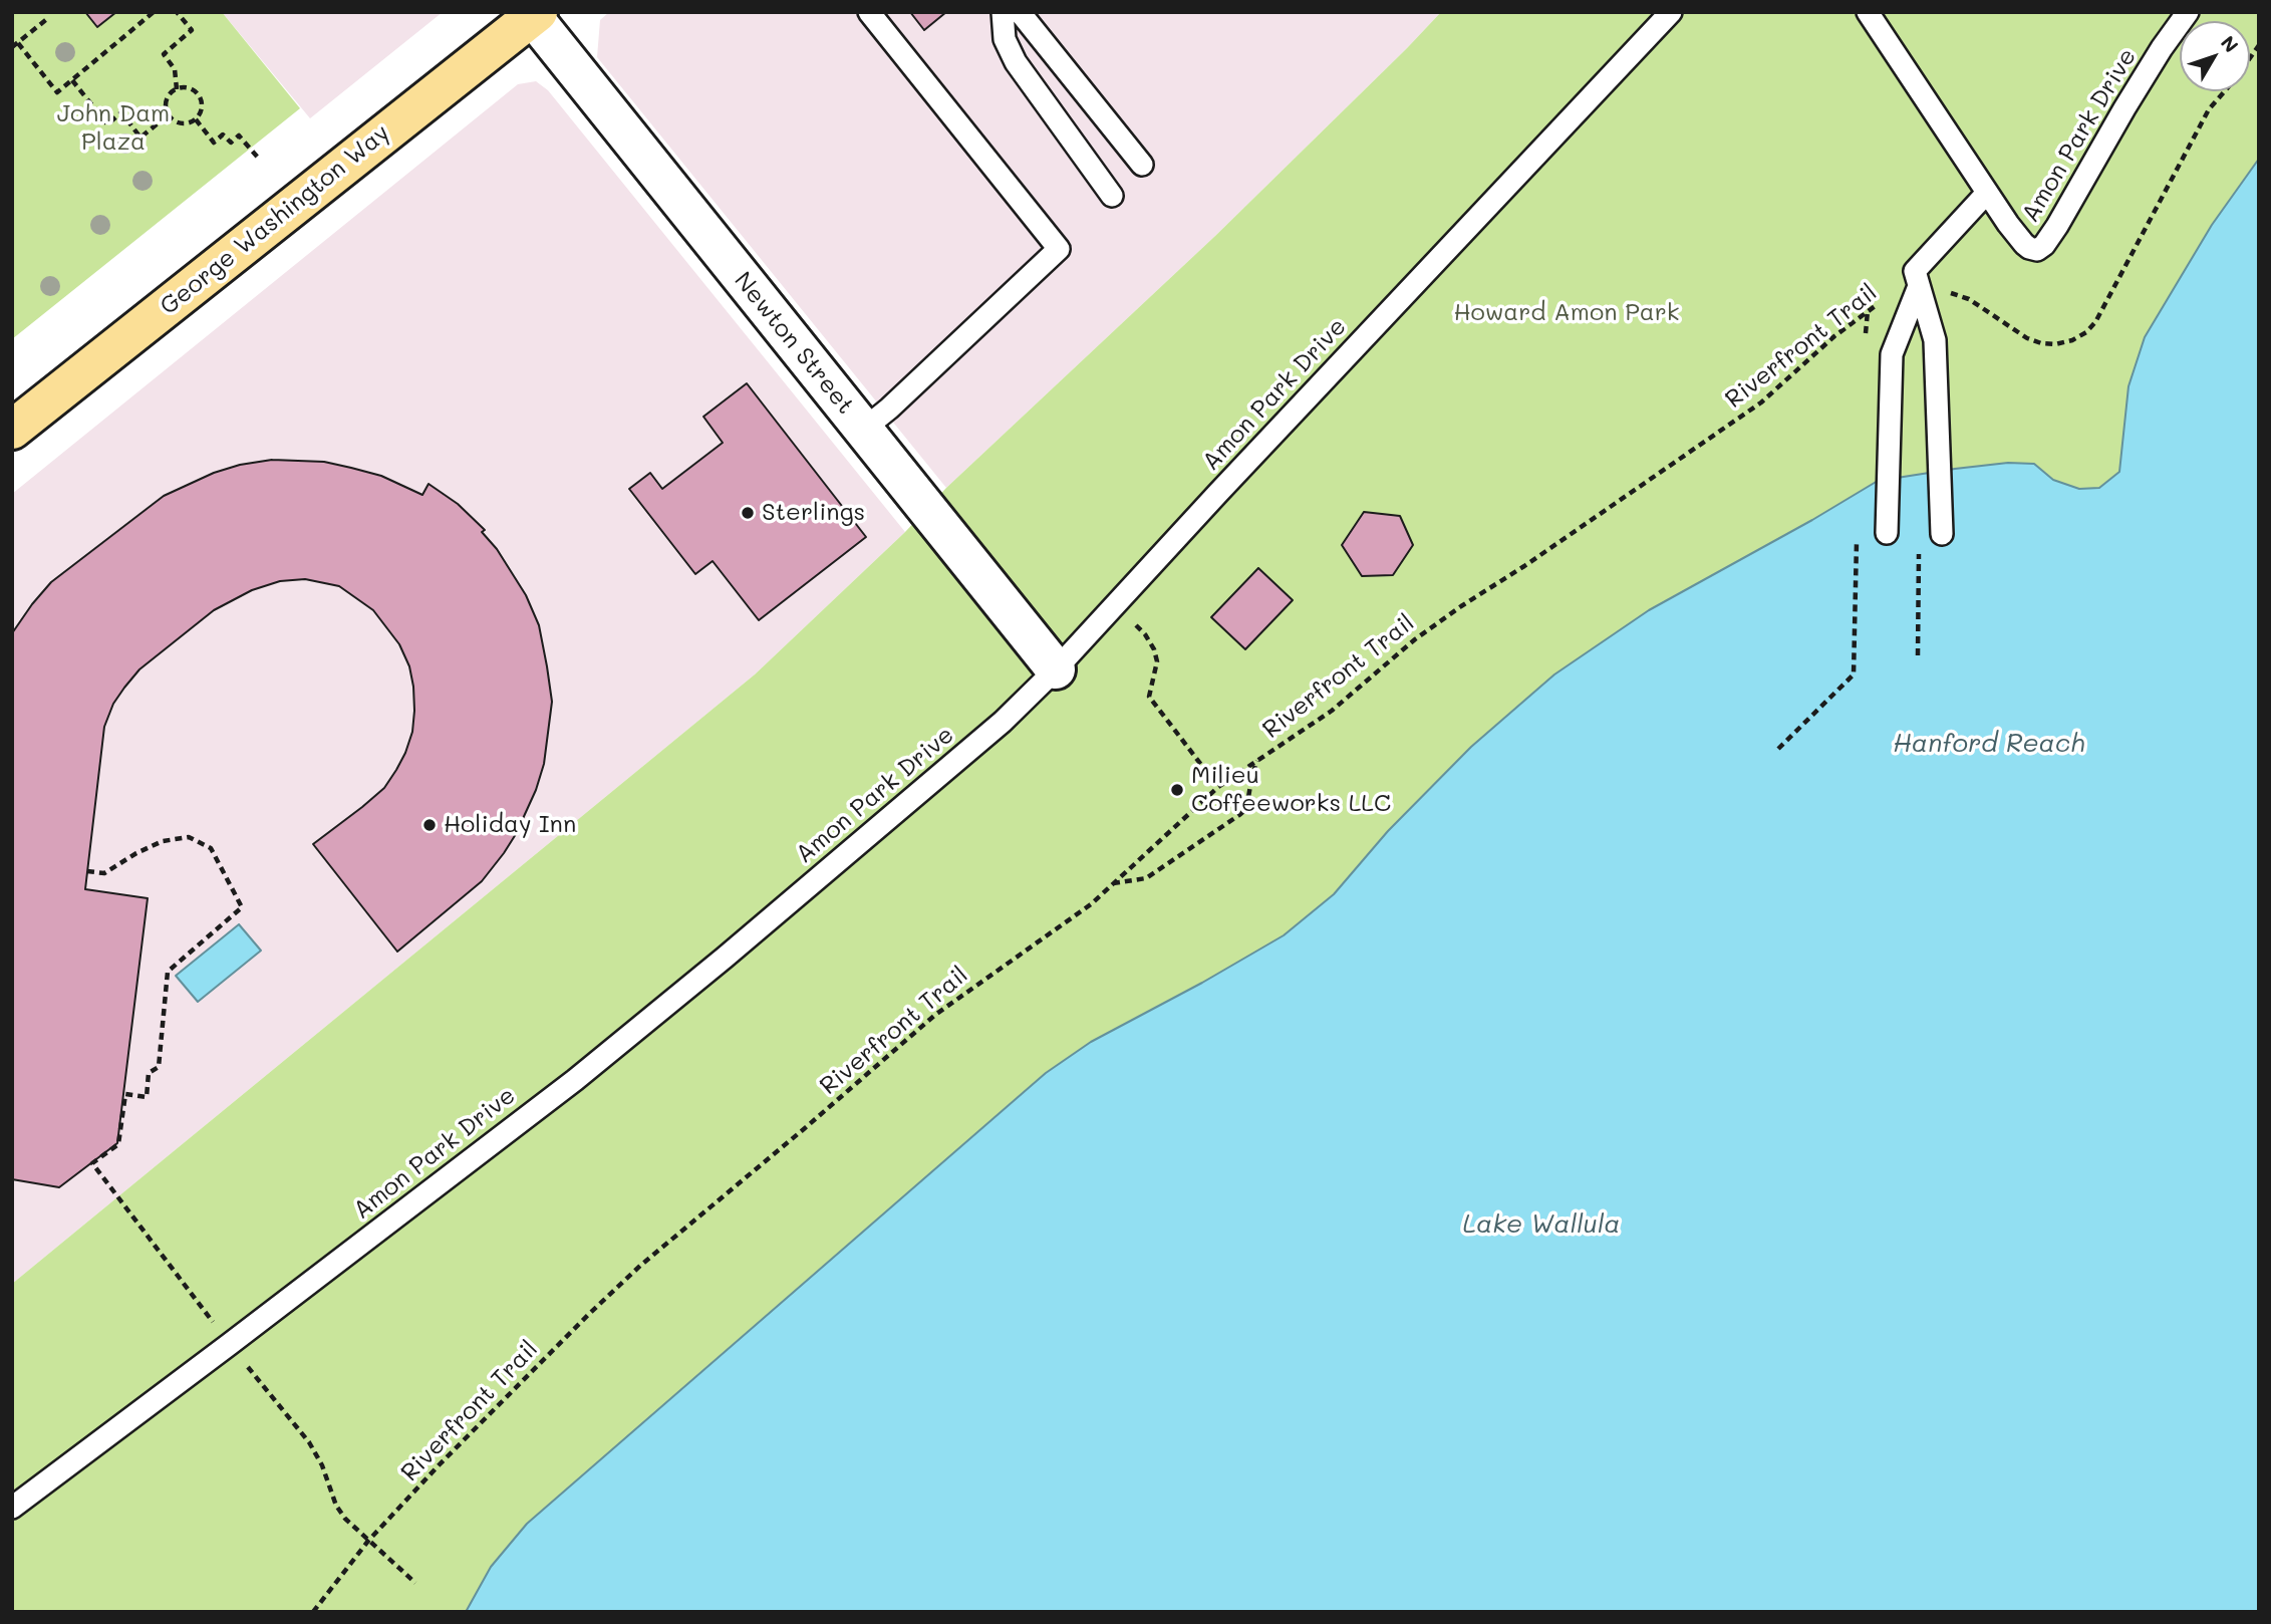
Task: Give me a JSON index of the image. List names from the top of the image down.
{
  "streets": {
    "main road": ["George Washington Way"],
    "street": ["Newton Street"],
    "lane": ["Amon Park Drive"],
    "path": ["Riverfront Trail"]
  },
  "crossings": [
    ["Amon Park Drive", "Newton Street"],
    ["George Washington Way", "Newton Street"]
  ],
  "water": ["Hanford Reach", "Lake Wallula"],
  "parks": ["John Dam Plaza", "Howard Amon Park"],
  "places": ["Sterlings", "Milieu Coffeeworks LLC", "Holiday Inn"],
  "north": "top right"
}
